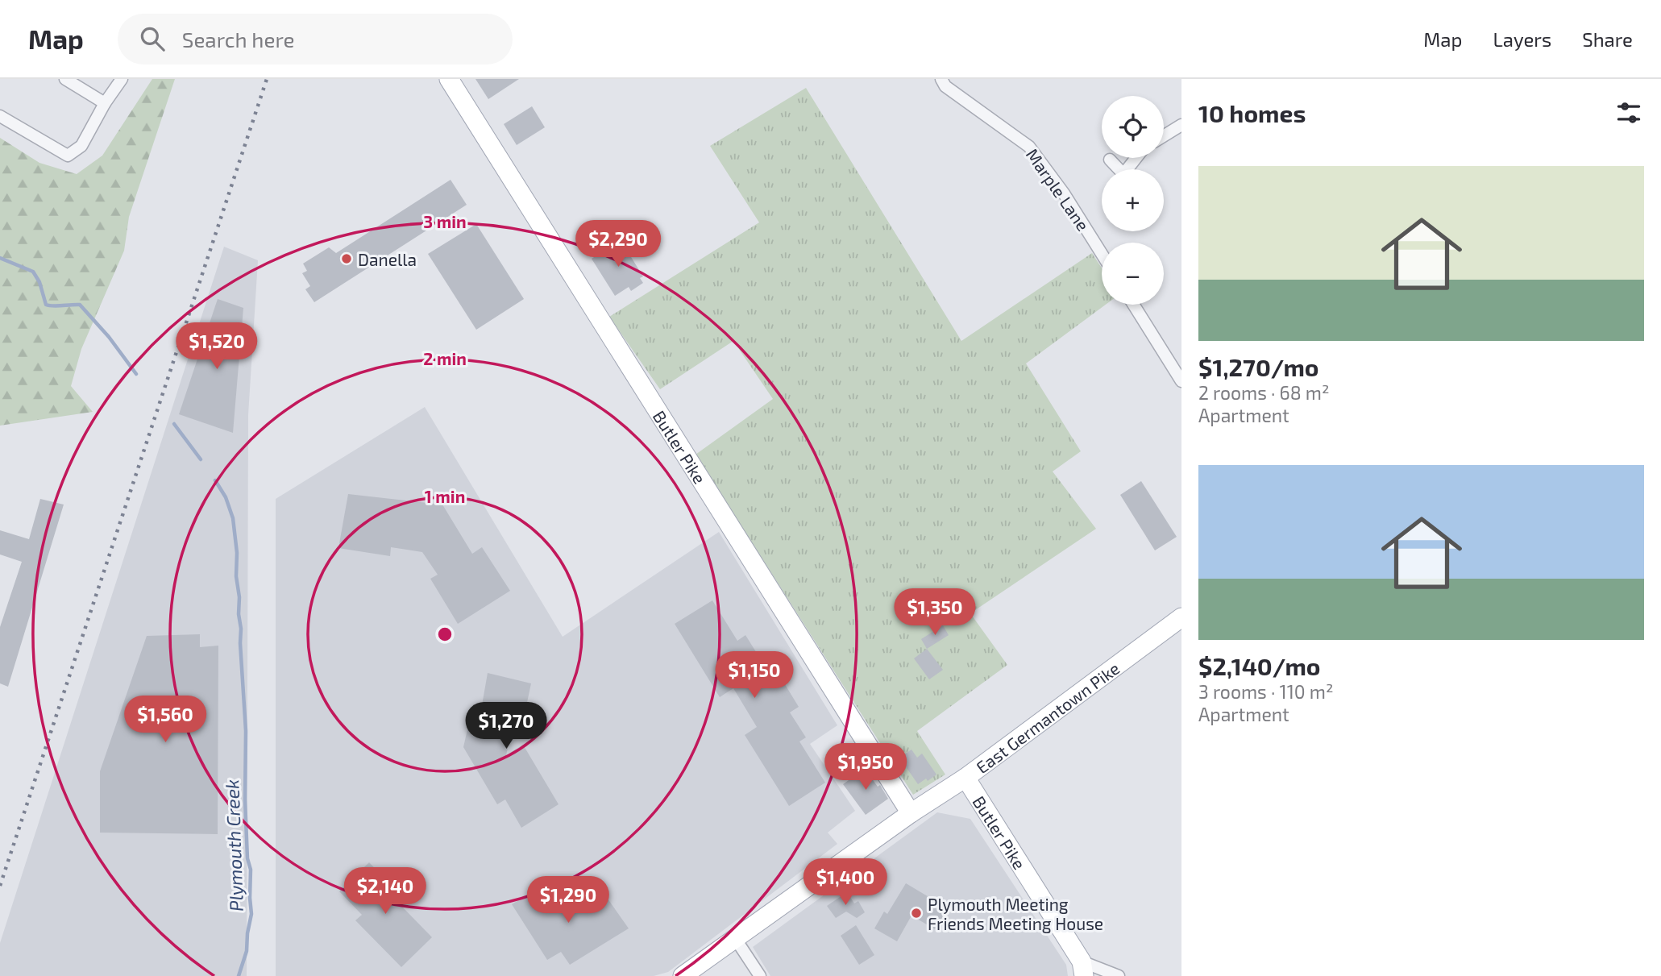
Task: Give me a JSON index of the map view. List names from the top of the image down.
{
  "streets": {
    "main road": ["Butler Pike", "East Germantown Pike"],
    "street": ["Marple Lane"]
  },
  "crossings": [
    ["Butler Pike", "East Germantown Pike"]
  ],
  "water": ["Plymouth Creek"],
  "places": ["Danella", "Plymouth Meeting Friends Meeting House"],
  "page": {
    "header": "Map",
    "search": "Search here",
    "nav": ["Map", "Layers", "Share"],
    "heading": "10 homes",
    "map_buttons": ["+", "−"],
    "list": [
      {
        "name": "$1,270/mo",
        "note": "2 rooms · 68 m² · Apartment"
      },
      {
        "name": "$2,140/mo",
        "note": "3 rooms · 110 m² · Apartment"
      }
    ],
    "price": [
      "$2,290",
      "$1,520",
      "$1,350",
      "$1,150",
      "$1,560",
      "$1,270",
      "$1,950",
      "$1,400",
      "$2,140",
      "$1,290"
    ]
  },
  "rings": ["3 min", "2 min", "1 min"]
}
